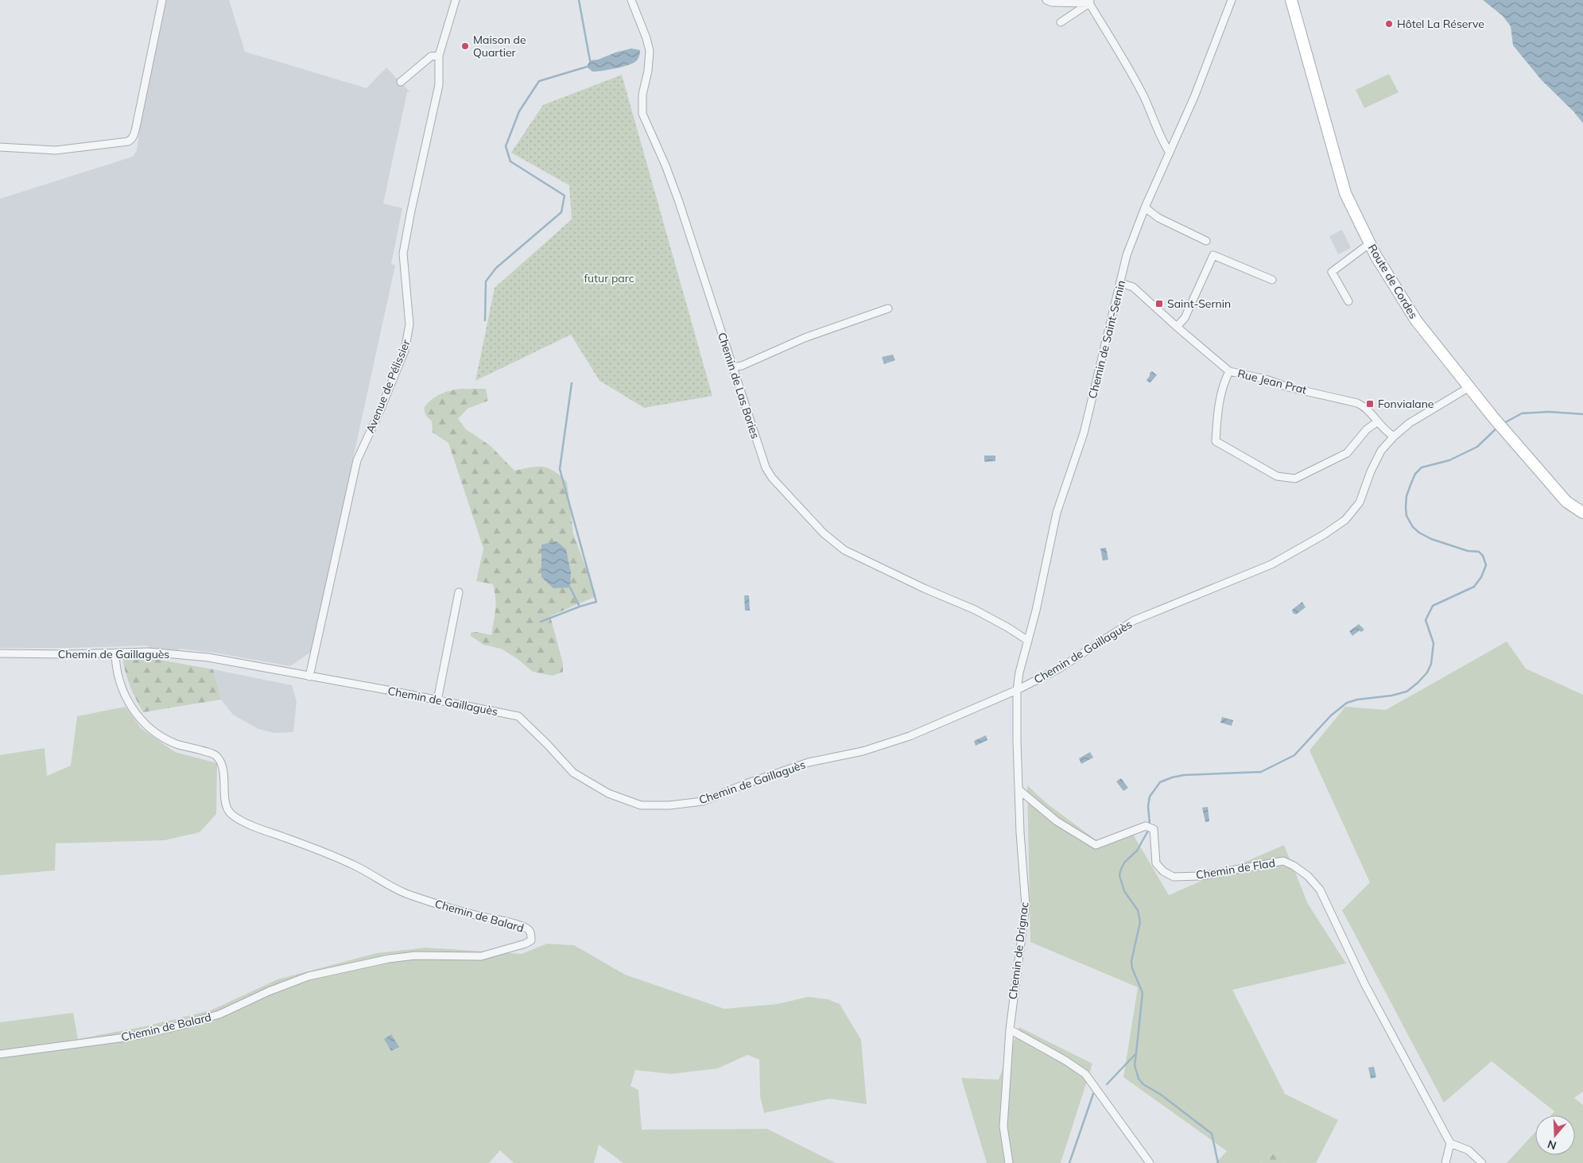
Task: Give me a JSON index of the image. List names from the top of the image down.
{
  "streets": {
    "main road": ["Route de Cordes"],
    "street": [
      "Chemin de Saint-Sernin",
      "Rue Jean Prat",
      "Chemin de Las Bories",
      "Avenue de Pélissier",
      "Chemin de Gaillaguès",
      "Chemin de Flad",
      "Chemin de Balard",
      "Chemin de Drignac"
    ]
  },
  "crossings": [
    ["Route de Cordes", "Chemin de Gaillaguès"],
    ["Chemin de Saint-Sernin", "Rue Jean Prat"],
    ["Chemin de Saint-Sernin", "Chemin de Las Bories"],
    ["Chemin de Saint-Sernin", "Chemin de Gaillaguès"],
    ["Chemin de Saint-Sernin", "Chemin de Drignac"],
    ["Rue Jean Prat", "Chemin de Gaillaguès"],
    ["Avenue de Pélissier", "Chemin de Gaillaguès"],
    ["Chemin de Gaillaguès", "Chemin de Balard"],
    ["Chemin de Gaillaguès", "Chemin de Drignac"],
    ["Chemin de Flad", "Chemin de Drignac"]
  ],
  "parks": ["futur parc"],
  "places": {
    "other": ["Hôtel La Réserve", "Maison de Quartier"],
    "transit": ["Saint-Sernin", "Fonvialane"]
  },
  "north": "bottom"
}
